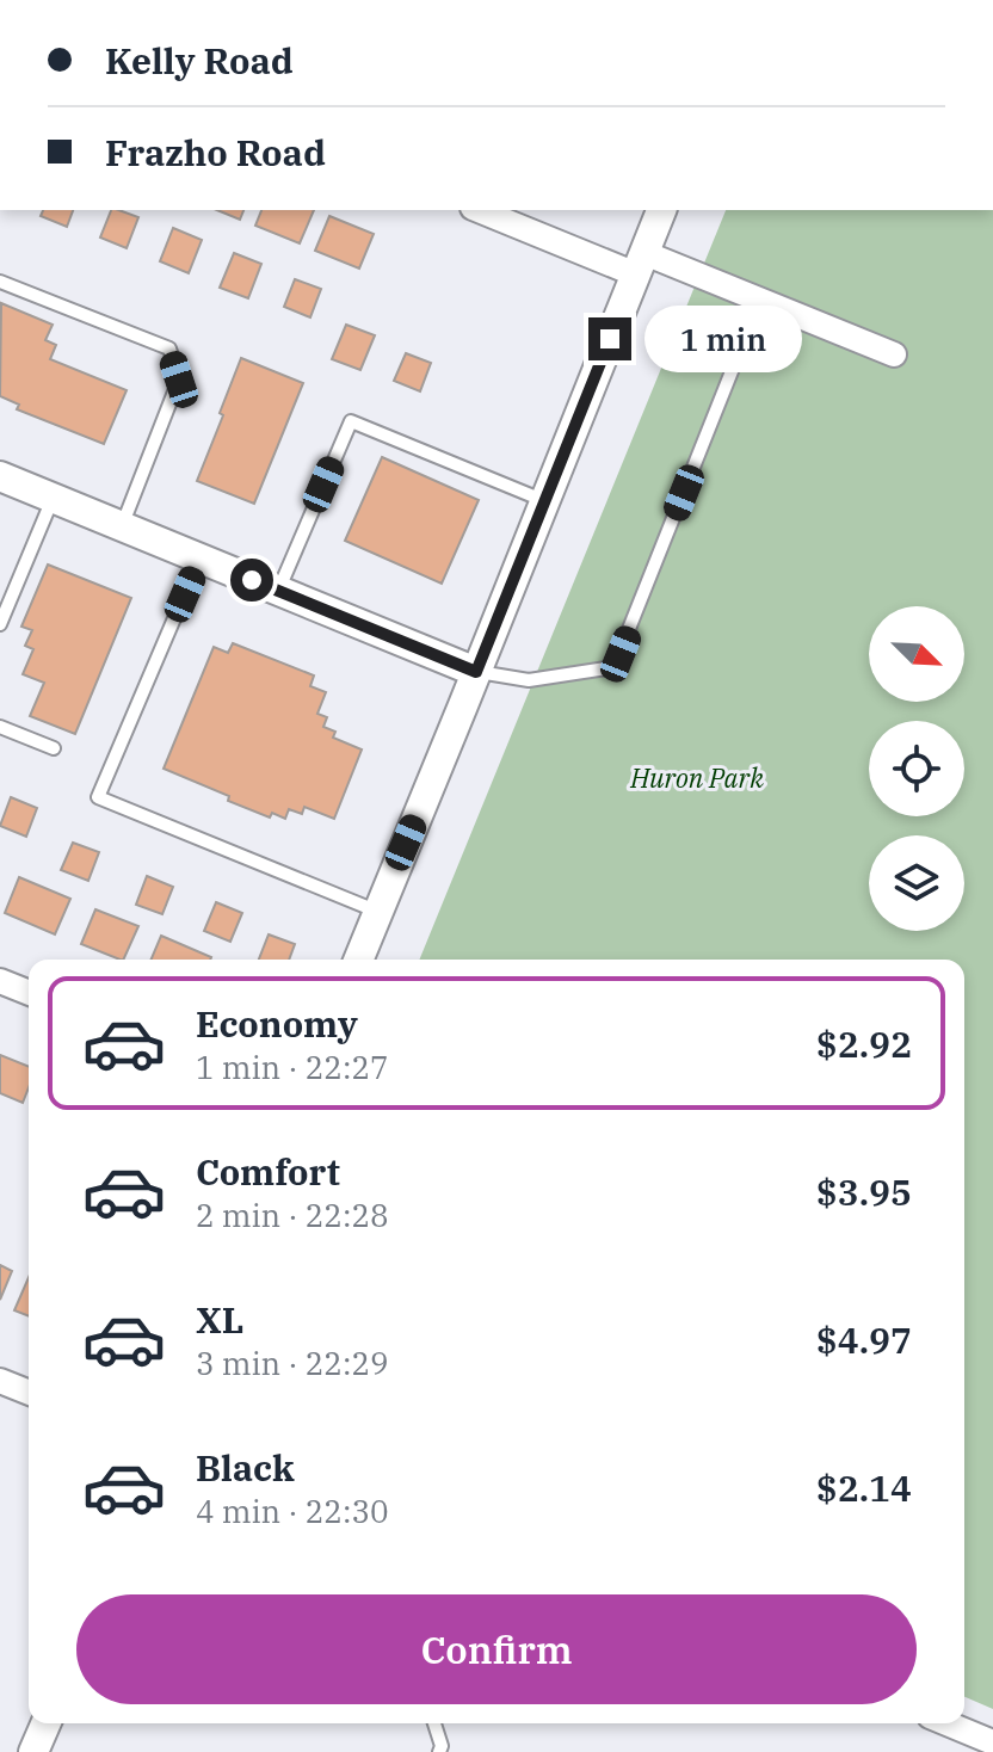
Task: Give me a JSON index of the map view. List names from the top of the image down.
{
  "parks": ["Huron Park"],
  "north": "bottom right",
  "page": {
    "banner": ["Kelly Road", "Frazho Road"],
    "bubble": "1 min",
    "list": [
      {
        "name": "Economy",
        "note": "1 min · 22:27",
        "value": "$2.92"
      },
      {
        "name": "Comfort",
        "note": "2 min · 22:28",
        "value": "$3.95"
      },
      {
        "name": "XL",
        "note": "3 min · 22:29",
        "value": "$4.97"
      },
      {
        "name": "Black",
        "note": "4 min · 22:30",
        "value": "$2.14"
      }
    ],
    "buttons": "Confirm"
  }
}
